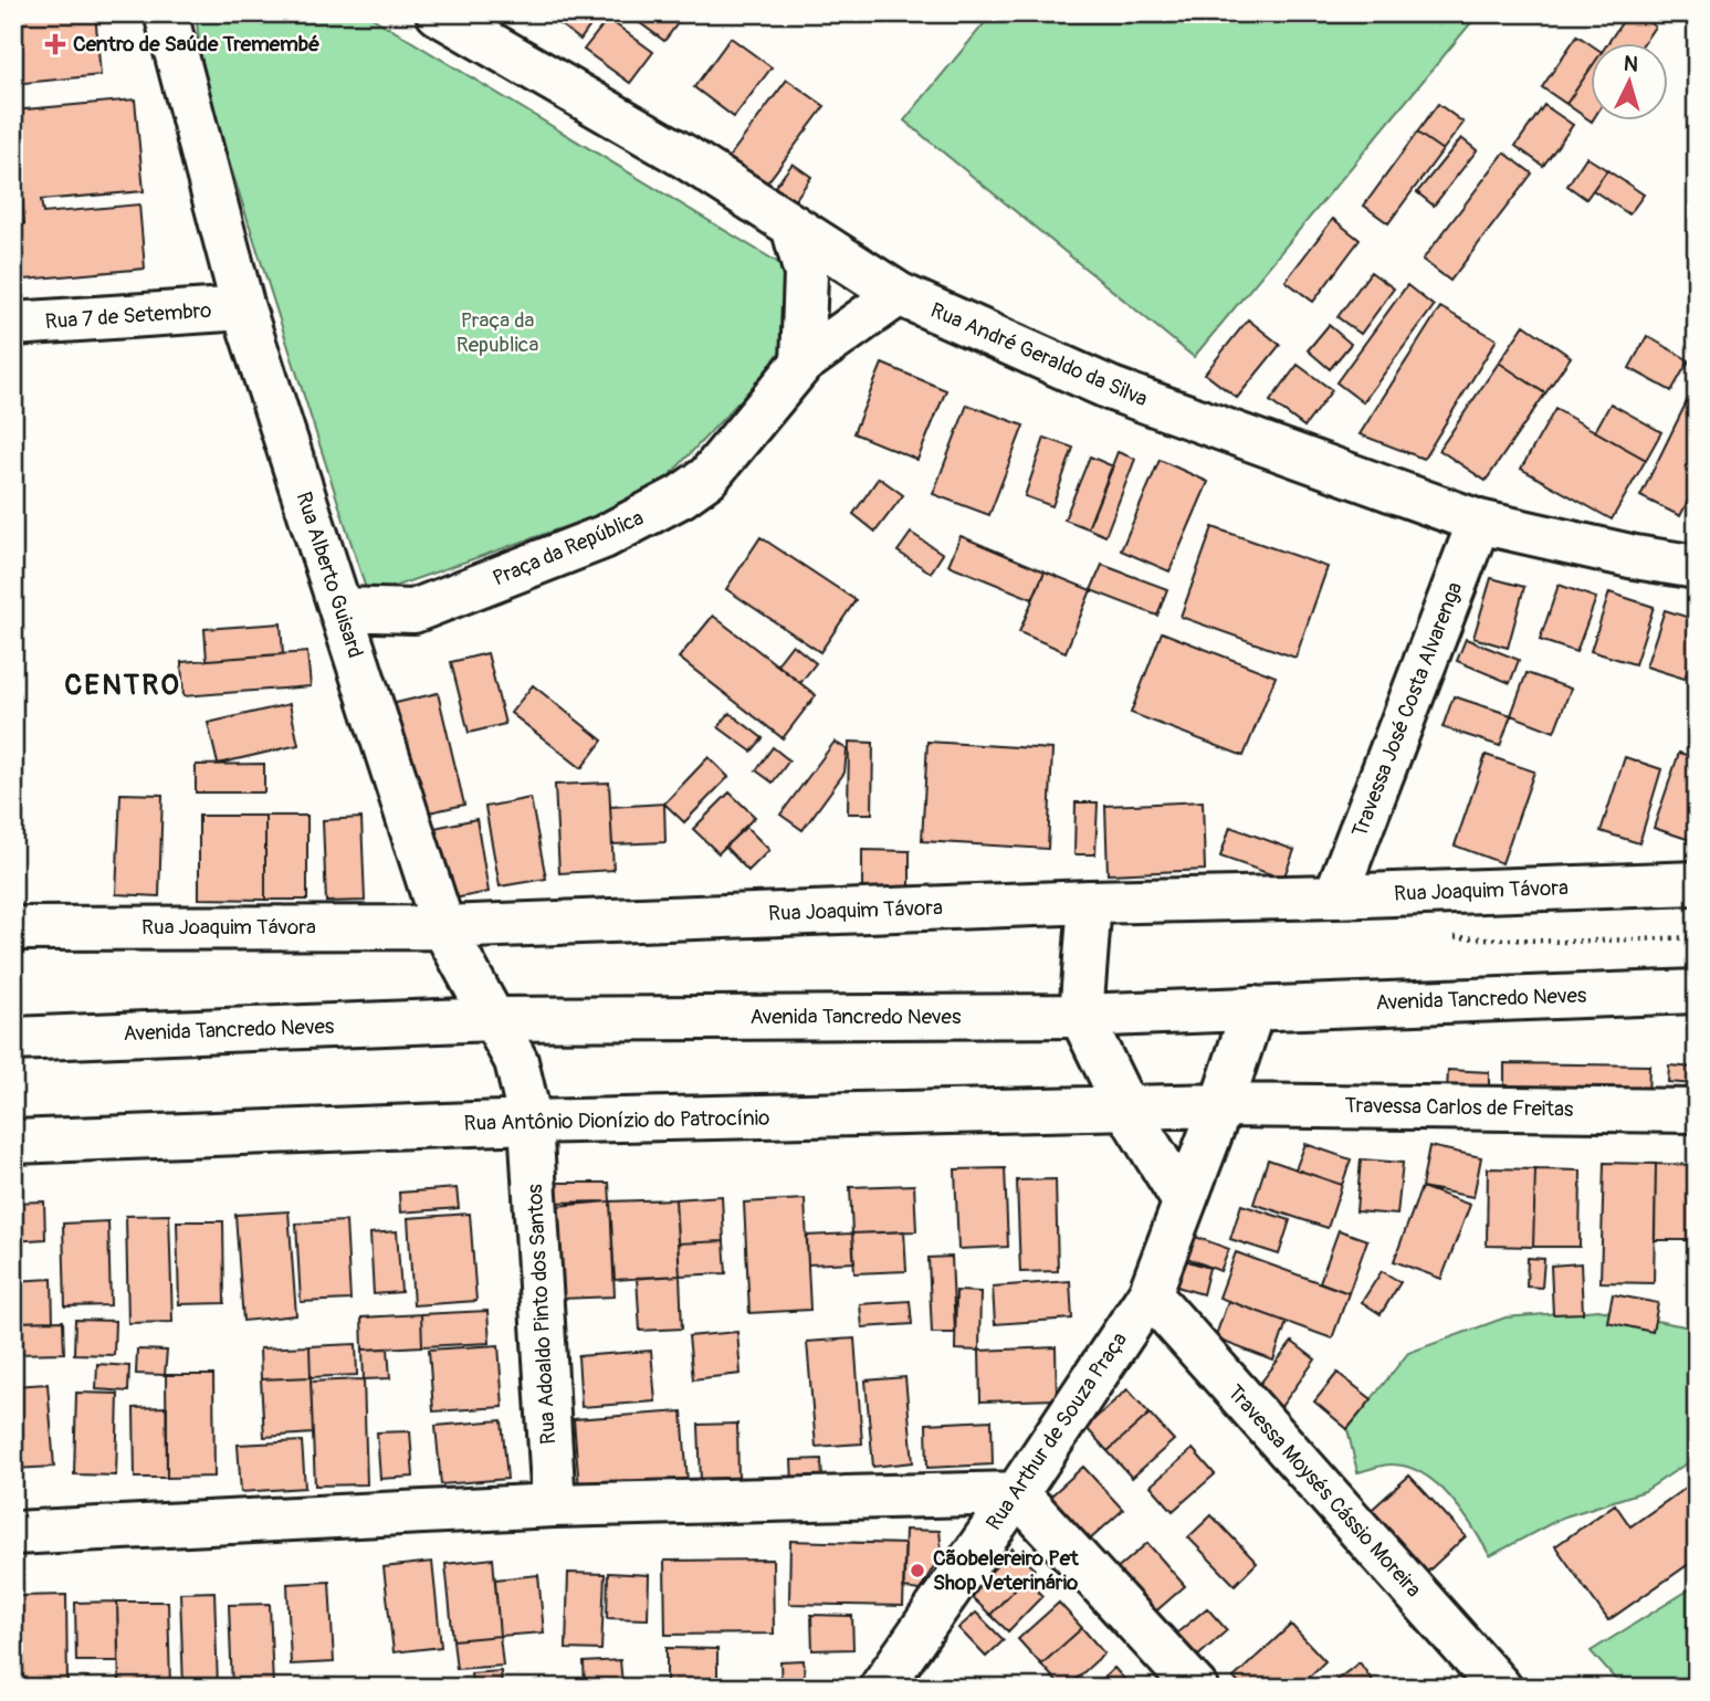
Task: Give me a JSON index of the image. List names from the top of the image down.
{
  "streets": {
    "street": [
      "Rua 7 de Setembro",
      "Rua André Geraldo da Silva",
      "Praça da República",
      "Rua Alberto Guisard",
      "Travessa José Costa Alvarenga",
      "Rua Joaquim Távora",
      "Avenida Tancredo Neves",
      "Travessa Carlos de Freitas",
      "Rua Antônio Dionízio do Patrocínio",
      "Rua Adoaldo Pinto dos Santos",
      "Rua Arthur de Souza Praça",
      "Travessa Moysés Cássio Moreira"
    ]
  },
  "crossings": [
    ["Rua 7 de Setembro", "Rua Alberto Guisard"],
    ["Rua André Geraldo da Silva", "Praça da República"],
    ["Rua André Geraldo da Silva", "Travessa José Costa Alvarenga"],
    ["Praça da República", "Rua Alberto Guisard"],
    ["Rua Alberto Guisard", "Rua Joaquim Távora"],
    ["Rua Alberto Guisard", "Avenida Tancredo Neves"],
    ["Rua Alberto Guisard", "Rua Antônio Dionízio do Patrocínio"],
    ["Rua Alberto Guisard", "Rua Adoaldo Pinto dos Santos"],
    ["Travessa José Costa Alvarenga", "Rua Joaquim Távora"],
    ["Avenida Tancredo Neves", "Rua Arthur de Souza Praça"],
    ["Travessa Carlos de Freitas", "Rua Antônio Dionízio do Patrocínio"],
    ["Travessa Carlos de Freitas", "Rua Arthur de Souza Praça"],
    ["Rua Antônio Dionízio do Patrocínio", "Rua Adoaldo Pinto dos Santos"],
    ["Rua Antônio Dionízio do Patrocínio", "Rua Arthur de Souza Praça"],
    ["Rua Arthur de Souza Praça", "Travessa Moysés Cássio Moreira"]
  ],
  "districts": ["CENTRO"],
  "parks": ["Praça da Republica"],
  "places": {
    "health": ["Centro de Saúde Tremembé"],
    "other": ["Cãobelereiro Pet Shop Veterinário"]
  },
  "north": "top"
}
